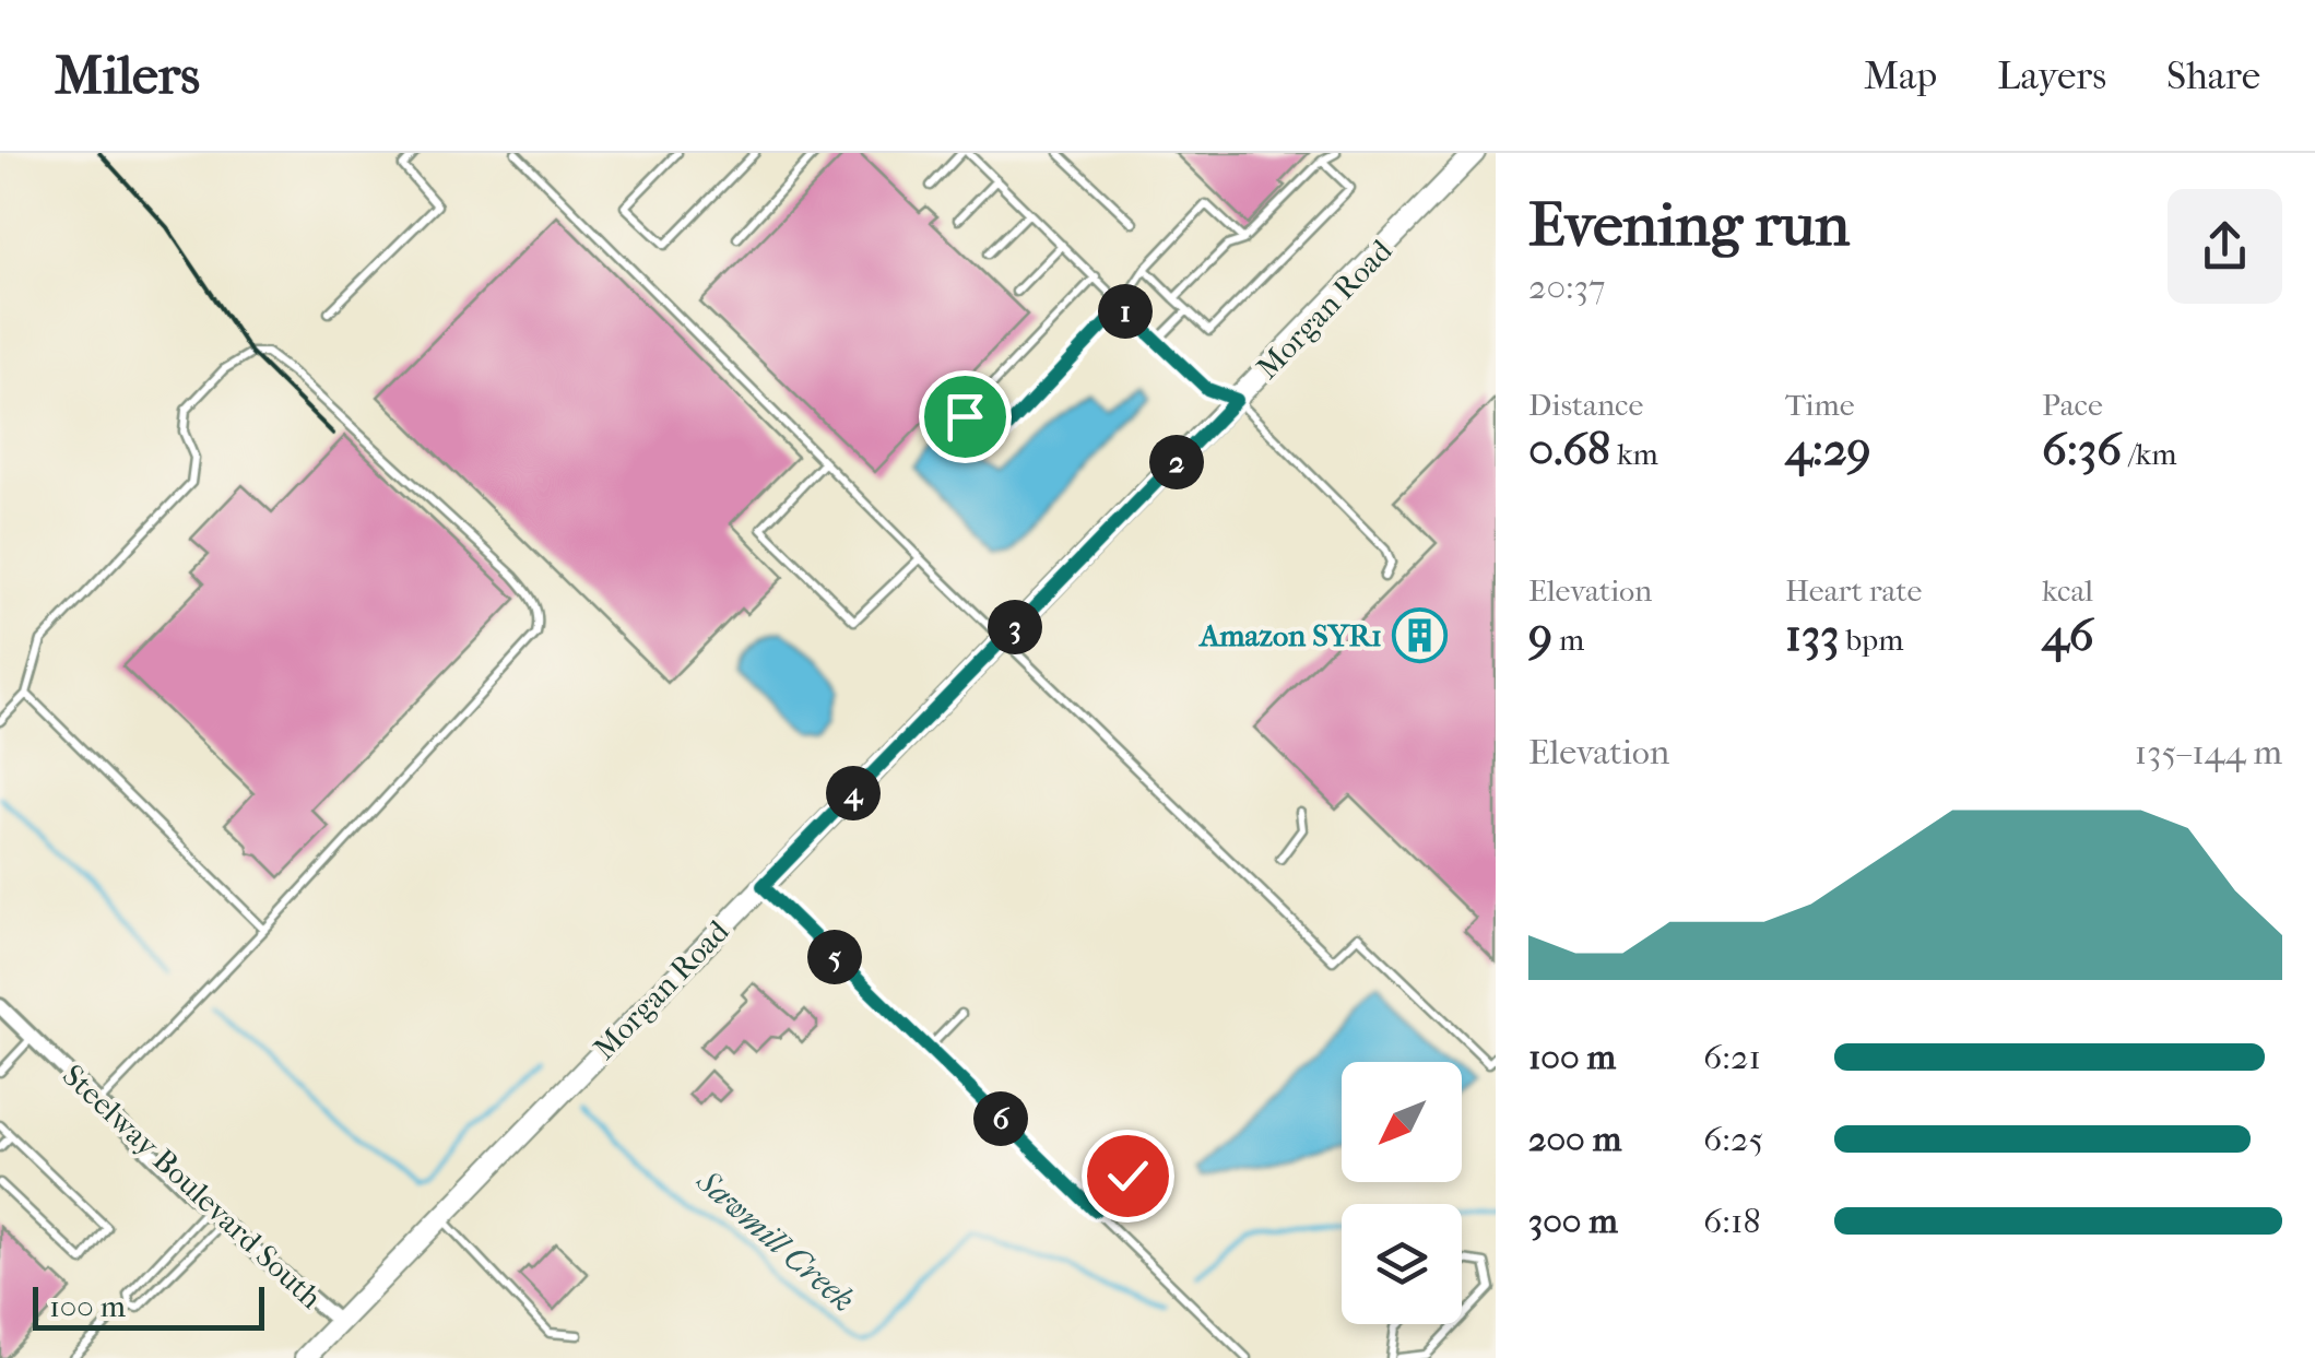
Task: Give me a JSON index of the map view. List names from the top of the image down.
{
  "streets": {
    "street": ["Morgan Road", "Steelway Boulevard South"]
  },
  "crossings": [
    ["Morgan Road", "Steelway Boulevard South"]
  ],
  "water": ["Sawmill Creek"],
  "places": {
    "building": ["Amazon SYR1"]
  },
  "scale_bar": "100 m",
  "north": "bottom left",
  "page": {
    "header": "Milers",
    "nav": ["Map", "Layers", "Share"],
    "heading": ["Evening run", "20:37"],
    "pins": [
      "1",
      "2",
      "3",
      "4",
      "5",
      "6"
    ],
    "stats": [
      ["Distance", "0.68 km"],
      ["Time", "4:29"],
      ["Pace", "6:36 /km"],
      ["Elevation", "9 m"],
      ["Heart rate", "133 bpm"],
      ["kcal", "46"]
    ],
    "chart": ["Elevation", "135–144 m"],
    "list": [
      {
        "name": "100 m",
        "note": "6:21"
      },
      {
        "name": "200 m",
        "note": "6:25"
      },
      {
        "name": "300 m",
        "note": "6:18"
      }
    ],
    "scale": "100 m"
  }
}
